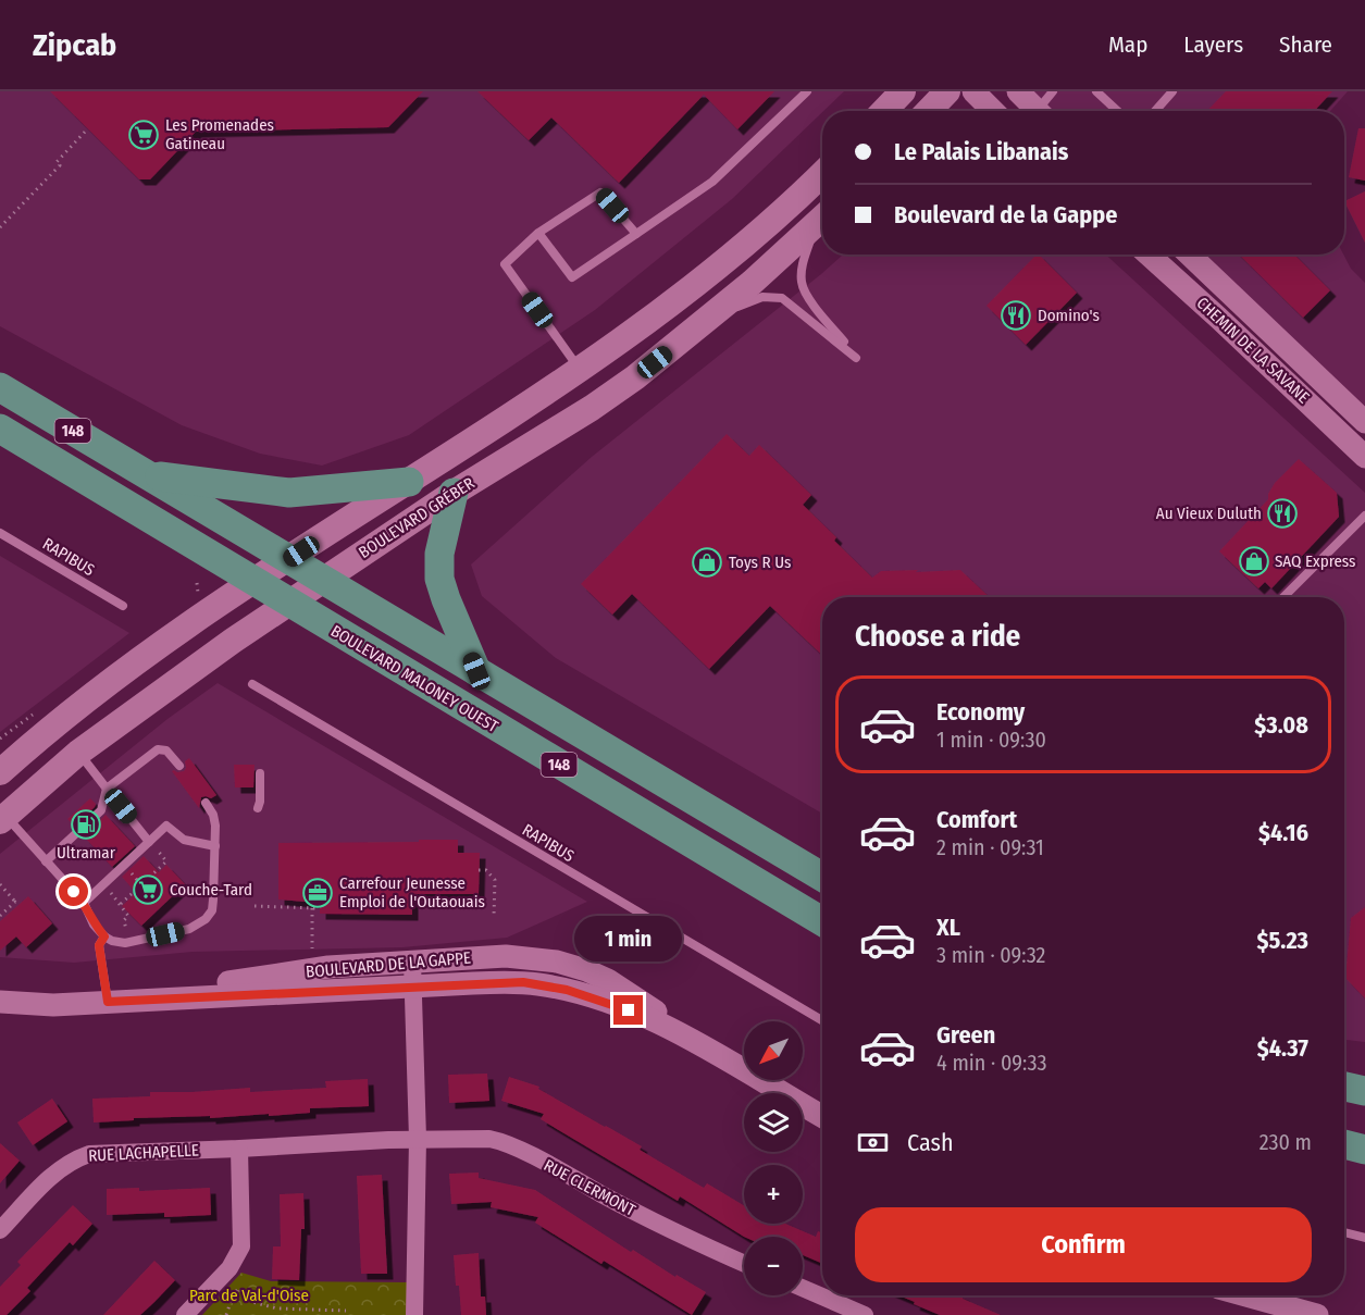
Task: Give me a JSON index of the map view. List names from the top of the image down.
{
  "streets": {
    "main road": ["148", "BOULEVARD GRÉBER", "BOULEVARD MALONEY OUEST"],
    "street": [
      "CHEMIN DE LA SAVANE",
      "BOULEVARD DE LA GAPPE",
      "RUE LACHAPELLE",
      "RUE CLERMONT"
    ],
    "lane": ["RAPIBUS"]
  },
  "crossings": [
    ["148", "BOULEVARD GRÉBER"],
    ["BOULEVARD GRÉBER", "BOULEVARD MALONEY OUEST"],
    ["RUE LACHAPELLE", "RUE CLERMONT"]
  ],
  "parks": ["Parc de Val-d'Oise"],
  "places": {
    "supermarket": ["Les Promenades Gatineau", "Couche-Tard"],
    "restaurant": ["Domino's", "Au Vieux Duluth"],
    "shop": ["SAQ Express", "Toys R Us"],
    "fuel station": ["Ultramar"],
    "office": ["Carrefour Jeunesse Emploi de l'Outaouais"]
  },
  "north": "bottom left",
  "page": {
    "header": "Zipcab",
    "nav": ["Map", "Layers", "Share"],
    "banner": ["Le Palais Libanais", "Boulevard de la Gappe"],
    "heading": "Choose a ride",
    "list": [
      {
        "name": "Economy",
        "note": "1 min · 09:30",
        "value": "$3.08"
      },
      {
        "name": "Comfort",
        "note": "2 min · 09:31",
        "value": "$4.16"
      },
      {
        "name": "XL",
        "note": "3 min · 09:32",
        "value": "$5.23"
      },
      {
        "name": "Green",
        "note": "4 min · 09:33",
        "value": "$4.37"
      }
    ],
    "bubble": "1 min",
    "map_buttons": ["+", "−"],
    "pay": ["Cash", "230 m"],
    "buttons": "Confirm"
  }
}
